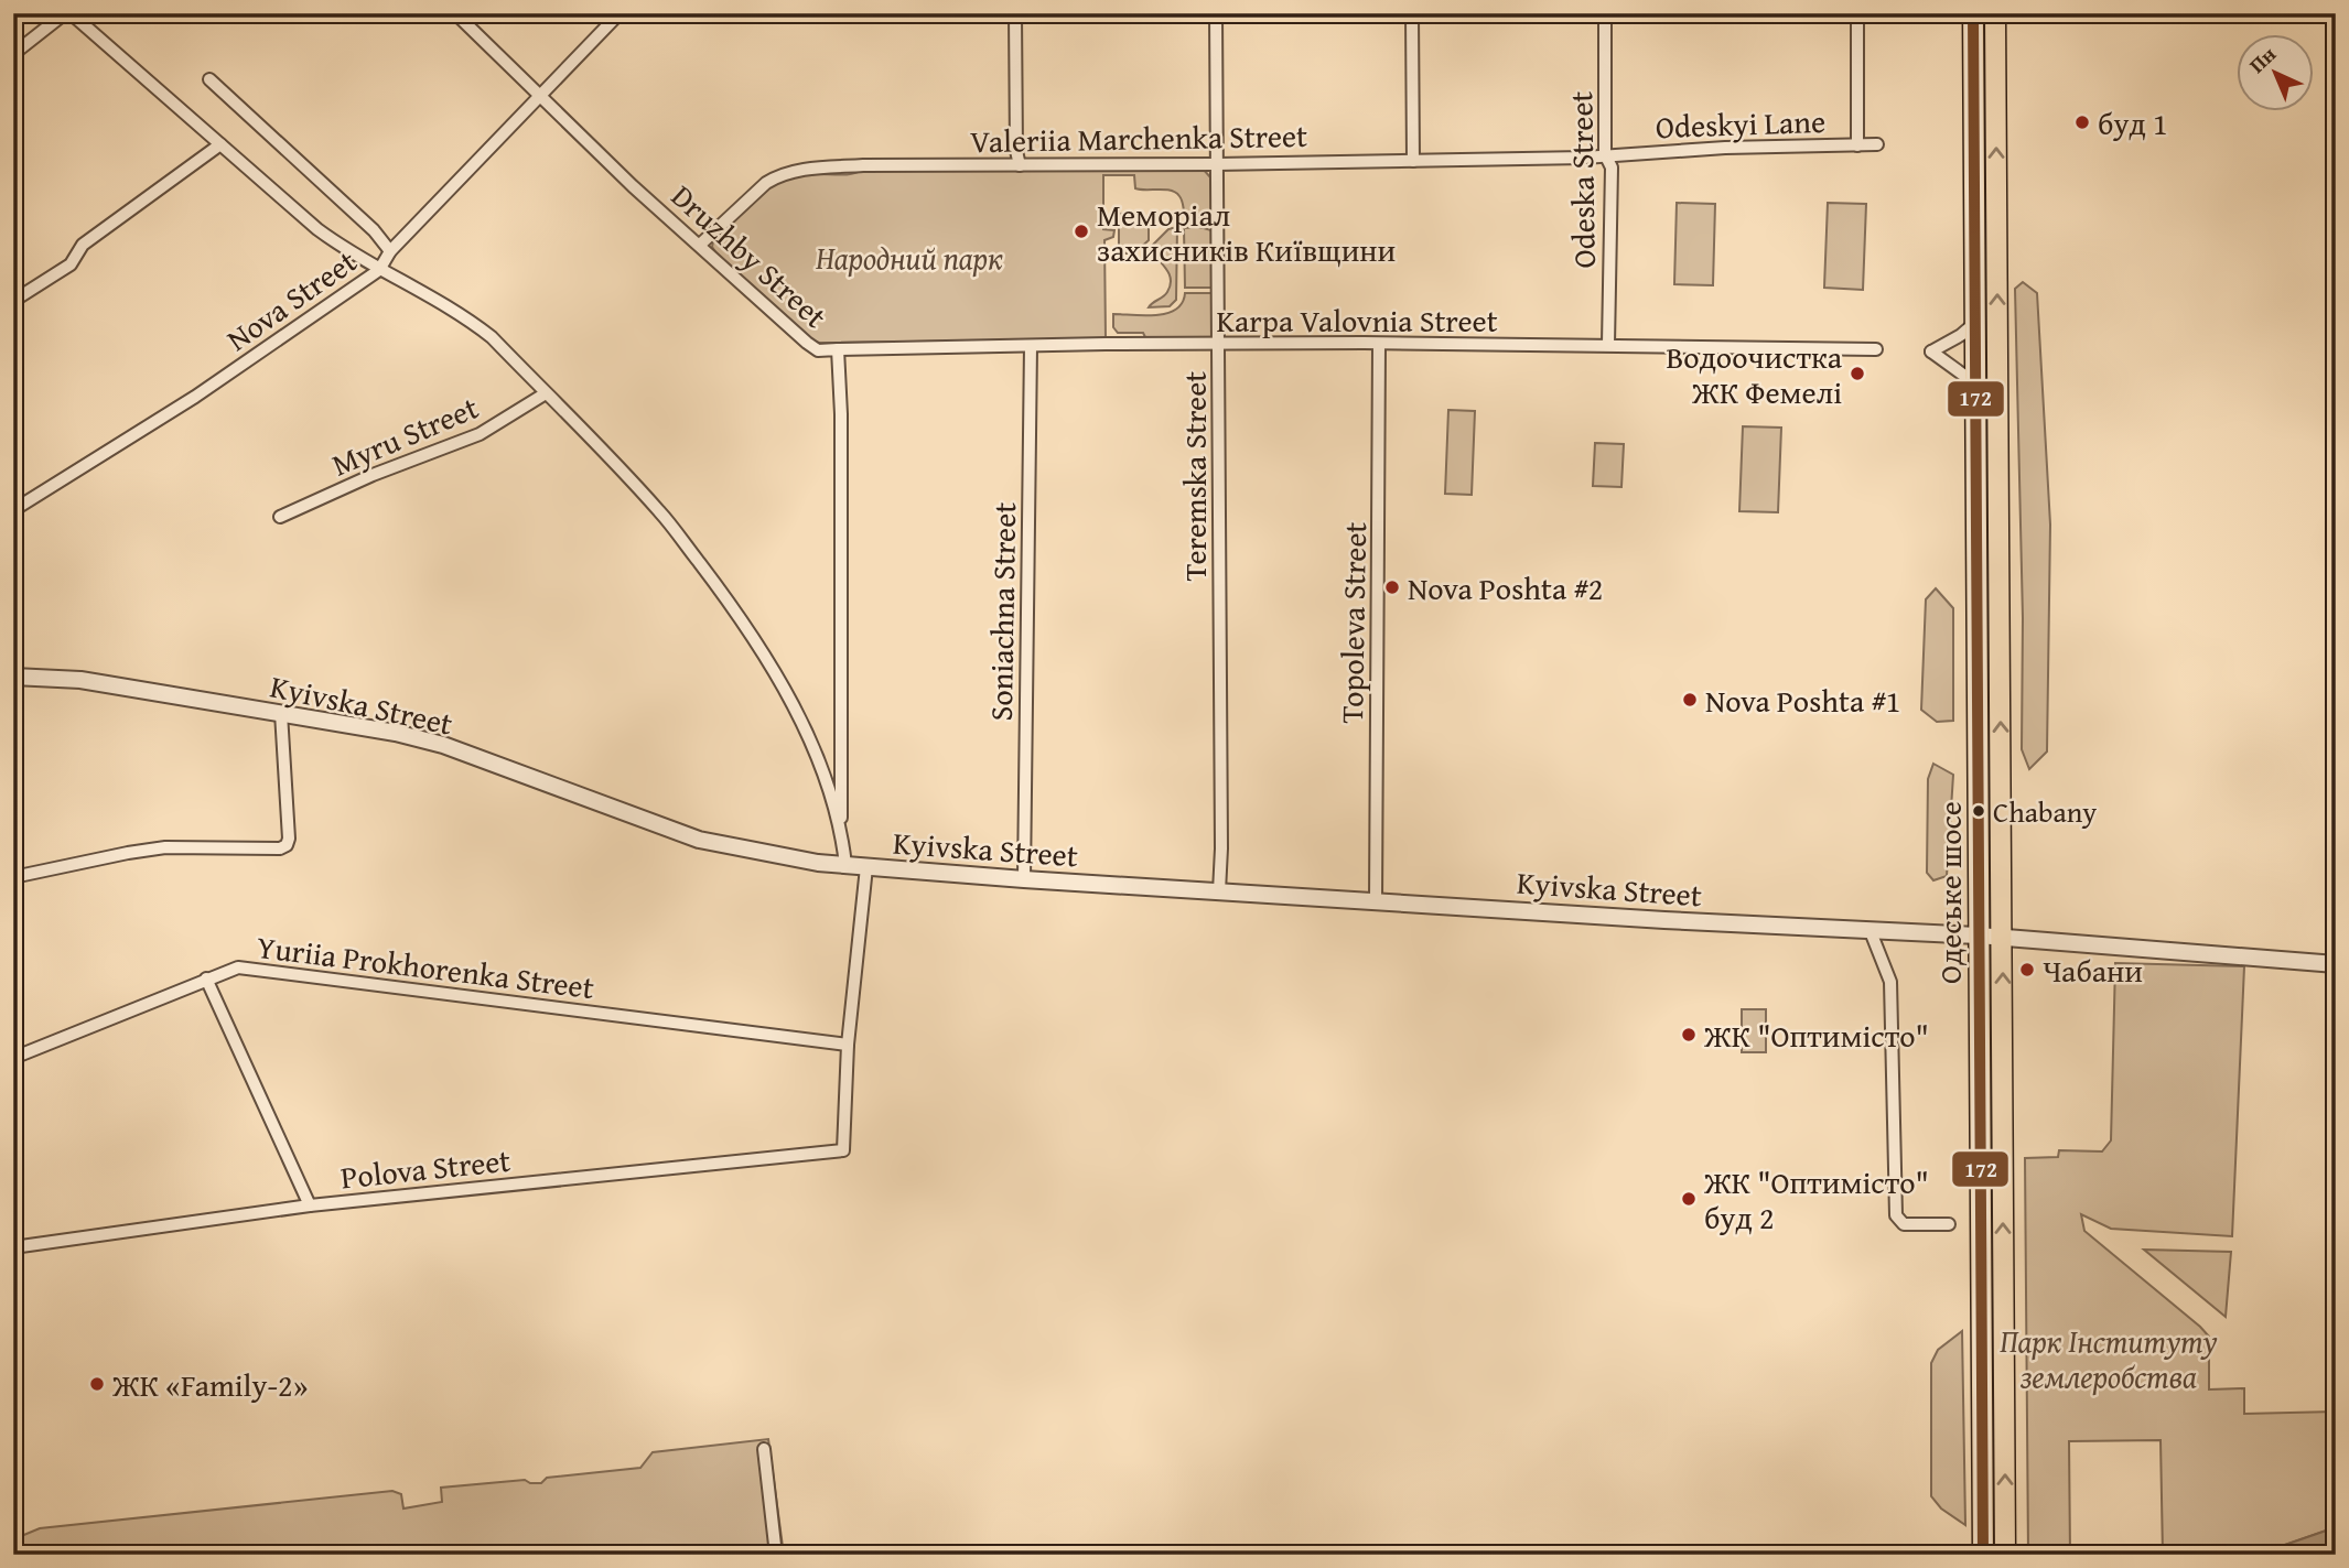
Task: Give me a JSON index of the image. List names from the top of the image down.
{
  "streets": {
    "highway": ["Одеське шосе"],
    "street": [
      "Odeskyi Lane",
      "Valeriia Marchenka Street",
      "Odeska Street",
      "Druzhby Street",
      "Nova Street",
      "Karpa Valovnia Street",
      "Myru Street",
      "Teremska Street",
      "Soniachna Street",
      "Topoleva Street",
      "Kyivska Street",
      "Yuriia Prokhorenka Street",
      "Polova Street"
    ]
  },
  "crossings": [
    ["Odeskyi Lane", "Valeriia Marchenka Street"],
    ["Odeskyi Lane", "Odeska Street"],
    ["Valeriia Marchenka Street", "Odeska Street"],
    ["Valeriia Marchenka Street", "Druzhby Street"],
    ["Valeriia Marchenka Street", "Teremska Street"],
    ["Odeska Street", "Karpa Valovnia Street"],
    ["Druzhby Street", "Nova Street"],
    ["Druzhby Street", "Karpa Valovnia Street"],
    ["Karpa Valovnia Street", "Teremska Street"],
    ["Karpa Valovnia Street", "Soniachna Street"],
    ["Karpa Valovnia Street", "Topoleva Street"],
    ["Teremska Street", "Kyivska Street"],
    ["Soniachna Street", "Kyivska Street"],
    ["Topoleva Street", "Kyivska Street"],
    ["Kyivska Street", "Одеське шосе"],
    ["Yuriia Prokhorenka Street", "Polova Street"]
  ],
  "parks": ["Народний парк", "Парк Інституту землеробства"],
  "places": [
    "буд 1",
    "Меморіал захисників Київщини",
    "Водоочистка ЖК Фемелі",
    "Nova Poshta #2",
    "Nova Poshta #1",
    "Chabany",
    "Чабани",
    "ЖК \"Оптимісто\"",
    "ЖК \"Оптимісто\" буд 2",
    "ЖК «Family-2»"
  ],
  "lines": ["transit line 172"],
  "north": "top left"
}
